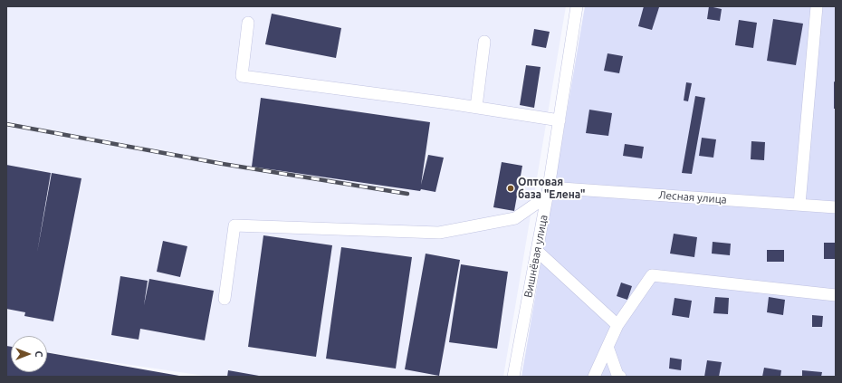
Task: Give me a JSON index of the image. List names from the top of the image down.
{
  "streets": {
    "street": ["Лесная улица", "Вишнёвая улица"]
  },
  "crossings": [
    ["Лесная улица", "Вишнёвая улица"]
  ],
  "places": ["Оптовая база \"Елена\""],
  "north": "right"
}
